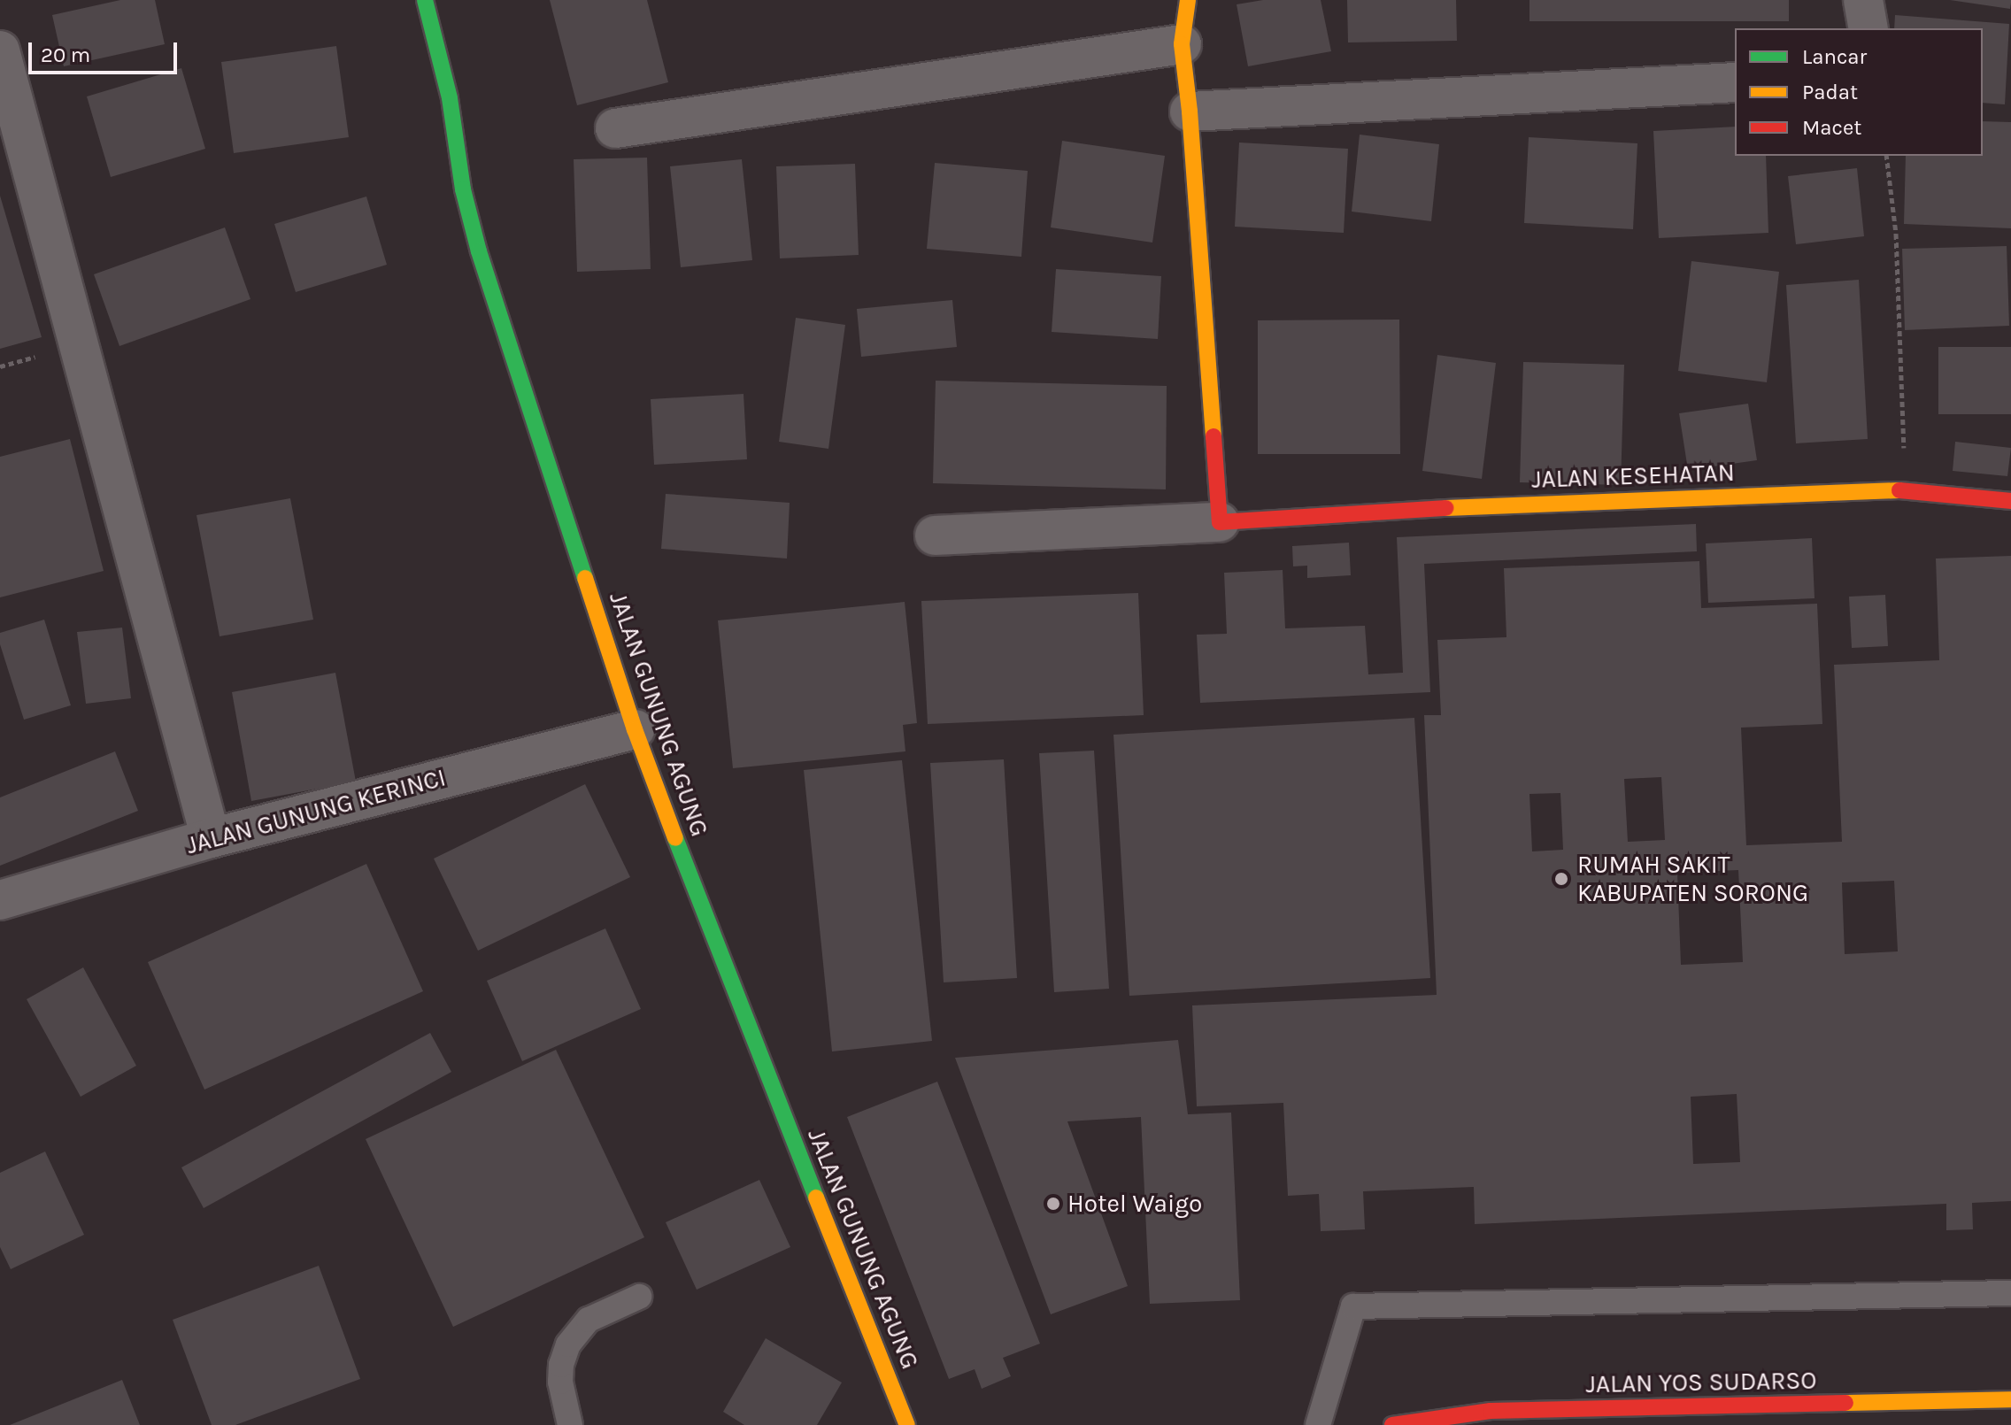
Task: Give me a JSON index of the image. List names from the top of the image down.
{
  "streets": {
    "main road": ["JALAN KESEHATAN", "JALAN GUNUNG AGUNG", "JALAN YOS SUDARSO"],
    "street": ["JALAN GUNUNG KERINCI"]
  },
  "crossings": [
    ["JALAN GUNUNG AGUNG", "JALAN GUNUNG KERINCI"]
  ],
  "places": ["RUMAH SAKIT KABUPATEN SORONG", "Hotel Waigo"],
  "legend": ["Lancar", "Padat", "Macet"],
  "scale_bar": "20 m"
}
